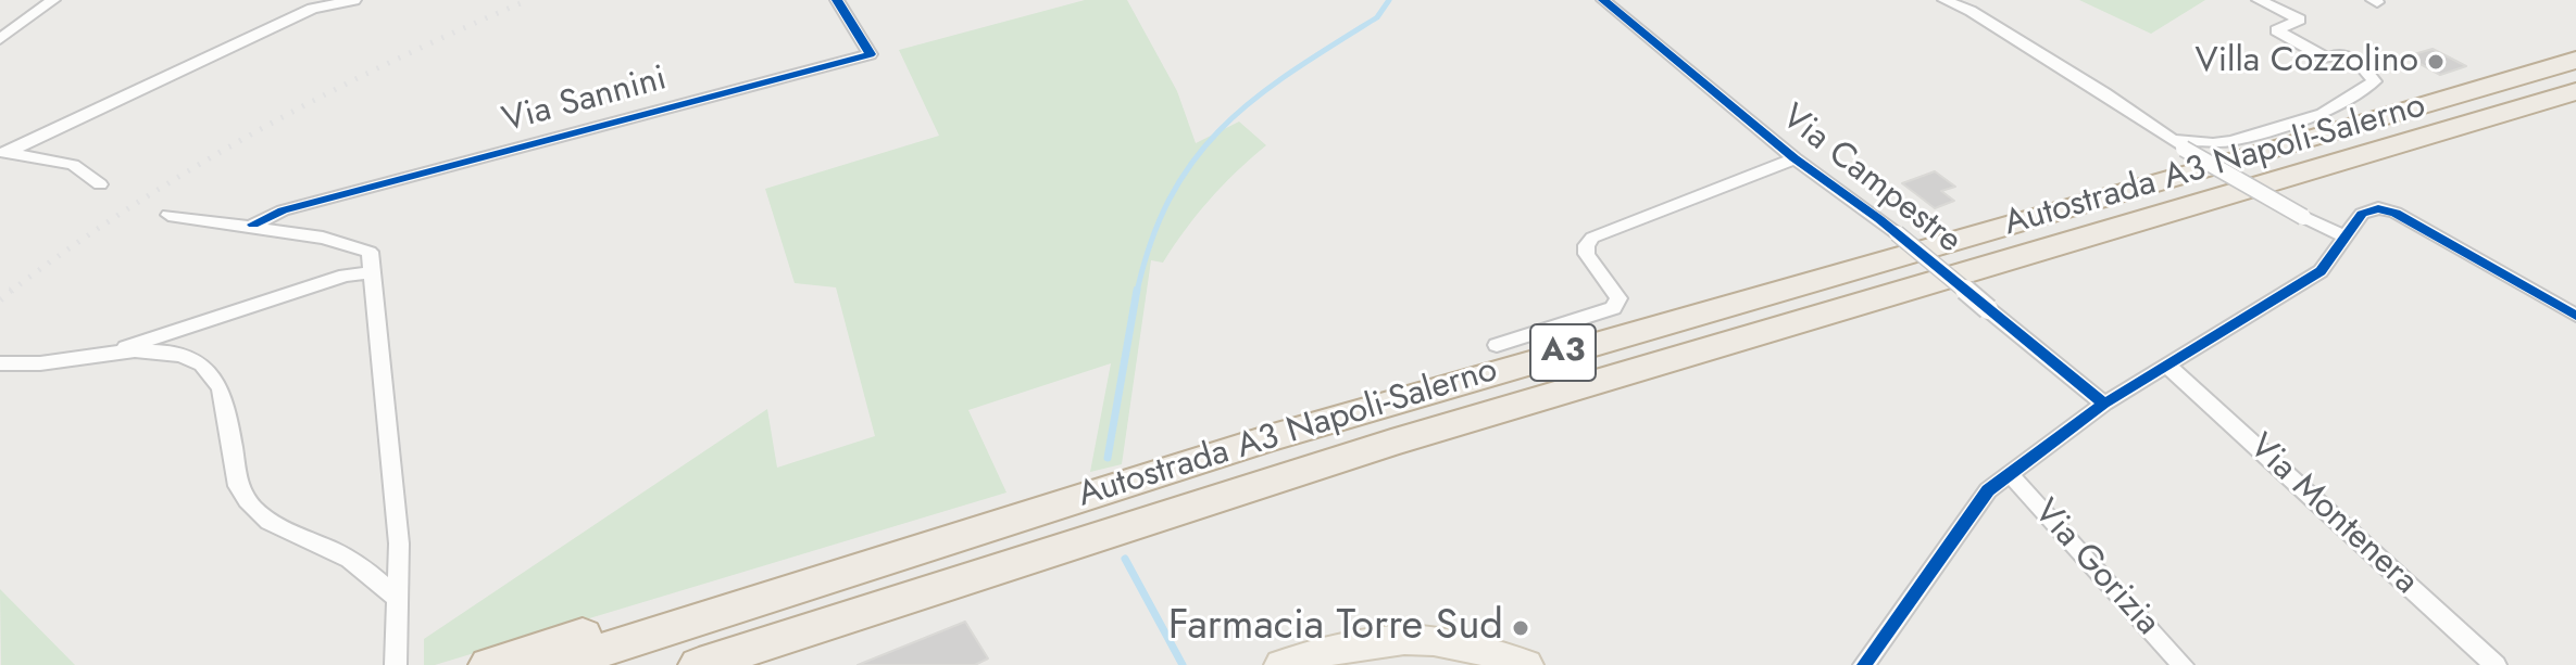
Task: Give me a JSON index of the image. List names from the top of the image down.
{
  "streets": {
    "highway": ["Autostrada A3 Napoli-Salerno", "A3"],
    "street": [
      "Via Sannini",
      "Via Campestre",
      "Via Montenera",
      "Via Gorizia"
    ]
  },
  "places": ["Villa Cozzolino", "Farmacia Torre Sud"]
}
